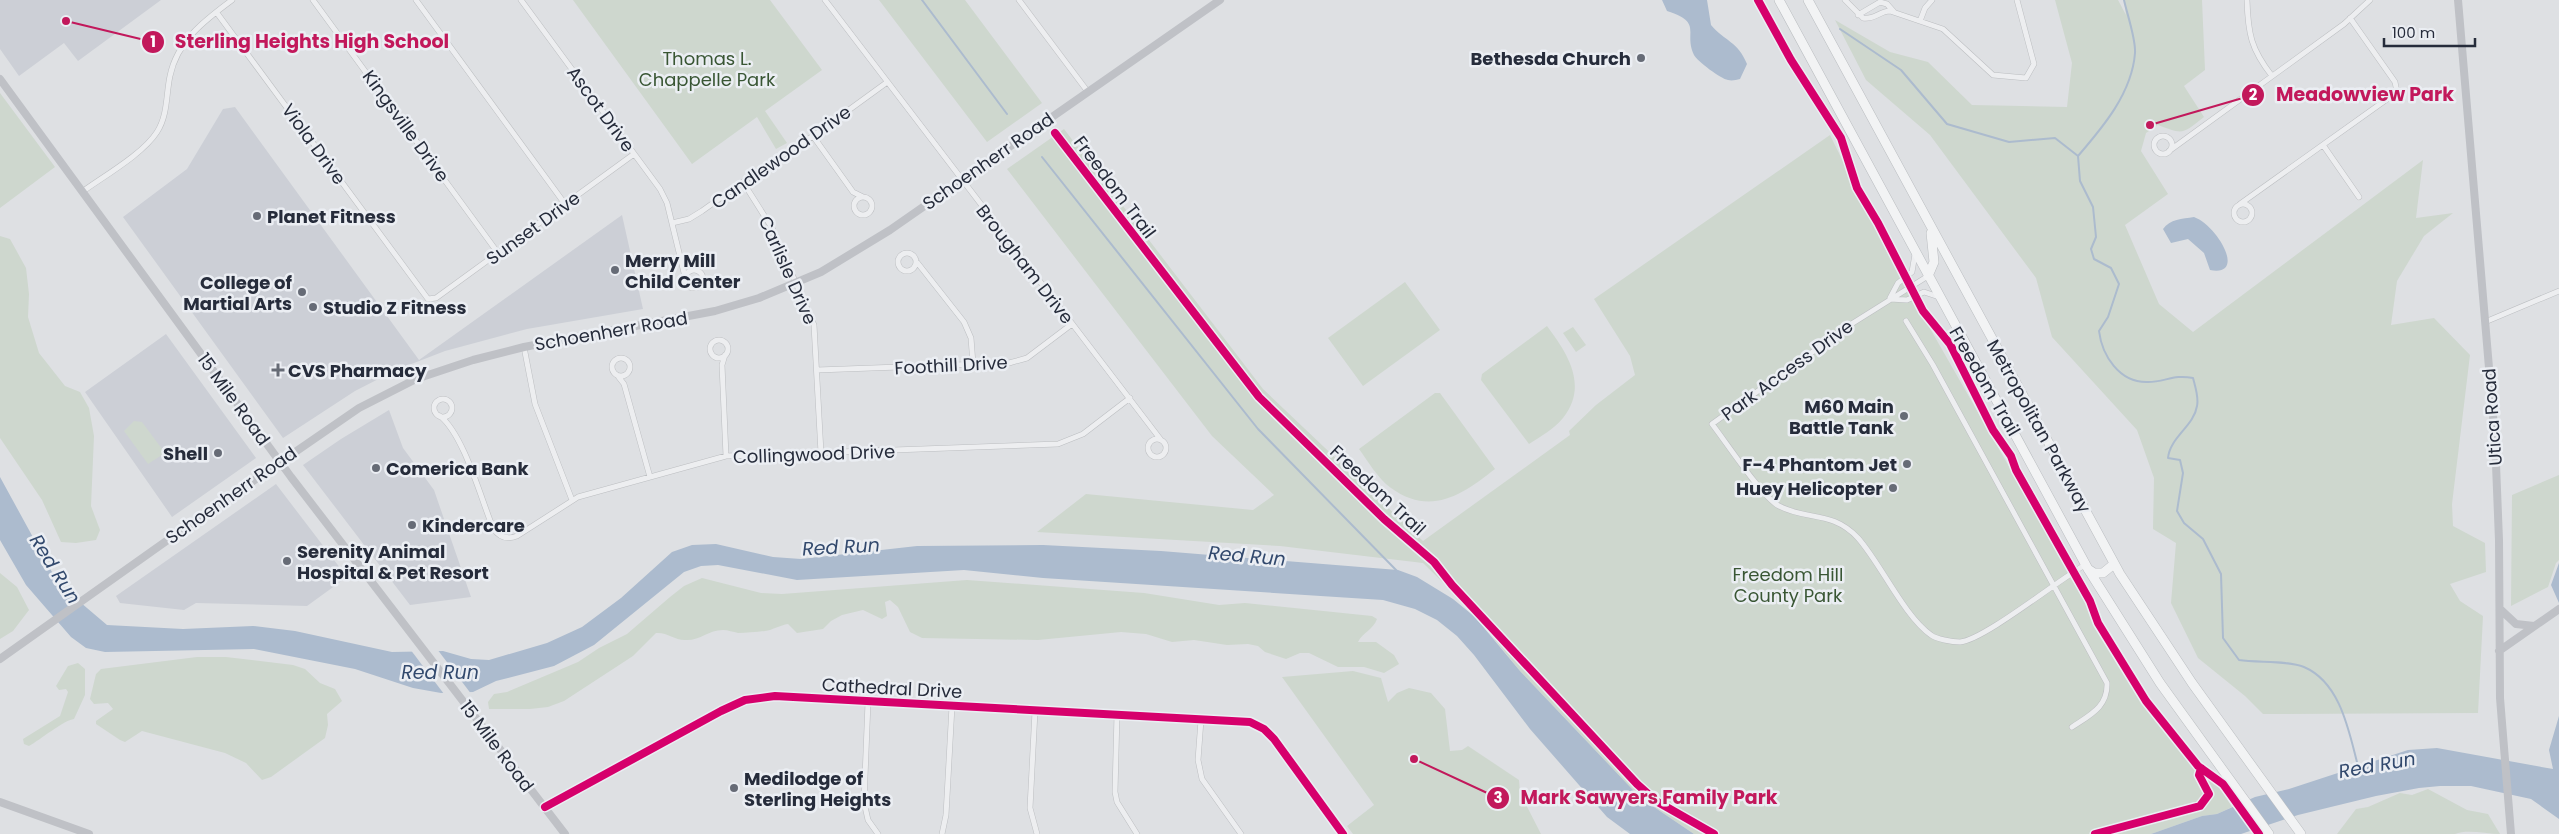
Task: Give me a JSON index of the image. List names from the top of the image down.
{
  "streets": {
    "main road": [
      "Schoenherr Road",
      "15 Mile Road",
      "Utica Road",
      "Metropolitan Parkway"
    ],
    "street": [
      "Ascot Drive",
      "Kingsville Drive",
      "Viola Drive",
      "Candlewood Drive",
      "Sunset Drive",
      "Brougham Drive",
      "Carlisle Drive",
      "Foothill Drive",
      "Park Access Drive",
      "Collingwood Drive",
      "Cathedral Drive"
    ],
    "cycle path": ["Freedom Trail"]
  },
  "crossings": [
    ["Ascot Drive", "Candlewood Drive"],
    ["Ascot Drive", "Sunset Drive"],
    ["Kingsville Drive", "Sunset Drive"],
    ["Viola Drive", "Sunset Drive"],
    ["Candlewood Drive", "Brougham Drive"],
    ["Candlewood Drive", "Carlisle Drive"],
    ["Schoenherr Road", "Brougham Drive"],
    ["Schoenherr Road", "Carlisle Drive"],
    ["Schoenherr Road", "15 Mile Road"],
    ["Brougham Drive", "Foothill Drive"],
    ["Brougham Drive", "Collingwood Drive"],
    ["Carlisle Drive", "Foothill Drive"],
    ["Carlisle Drive", "Collingwood Drive"],
    ["Park Access Drive", "Metropolitan Parkway"],
    ["15 Mile Road", "Cathedral Drive"]
  ],
  "water": ["Red Run"],
  "parks": ["Thomas L. Chappelle Park", "Freedom Hill County Park"],
  "places": {
    "other": [
      "Sterling Heights High School",
      "Bethesda Church",
      "Meadowview Park",
      "Planet Fitness",
      "Merry Mill Child Center",
      "College of Martial Arts",
      "Studio Z Fitness",
      "M60 Main Battle Tank",
      "Shell",
      "F-4 Phantom Jet",
      "Comerica Bank",
      "Huey Helicopter",
      "Kindercare",
      "Serenity Animal Hospital & Pet Resort",
      "Mark Sawyers Family Park",
      "Medilodge of Sterling Heights"
    ],
    "health": ["CVS Pharmacy"]
  },
  "scale_bar": "100 m"
}
